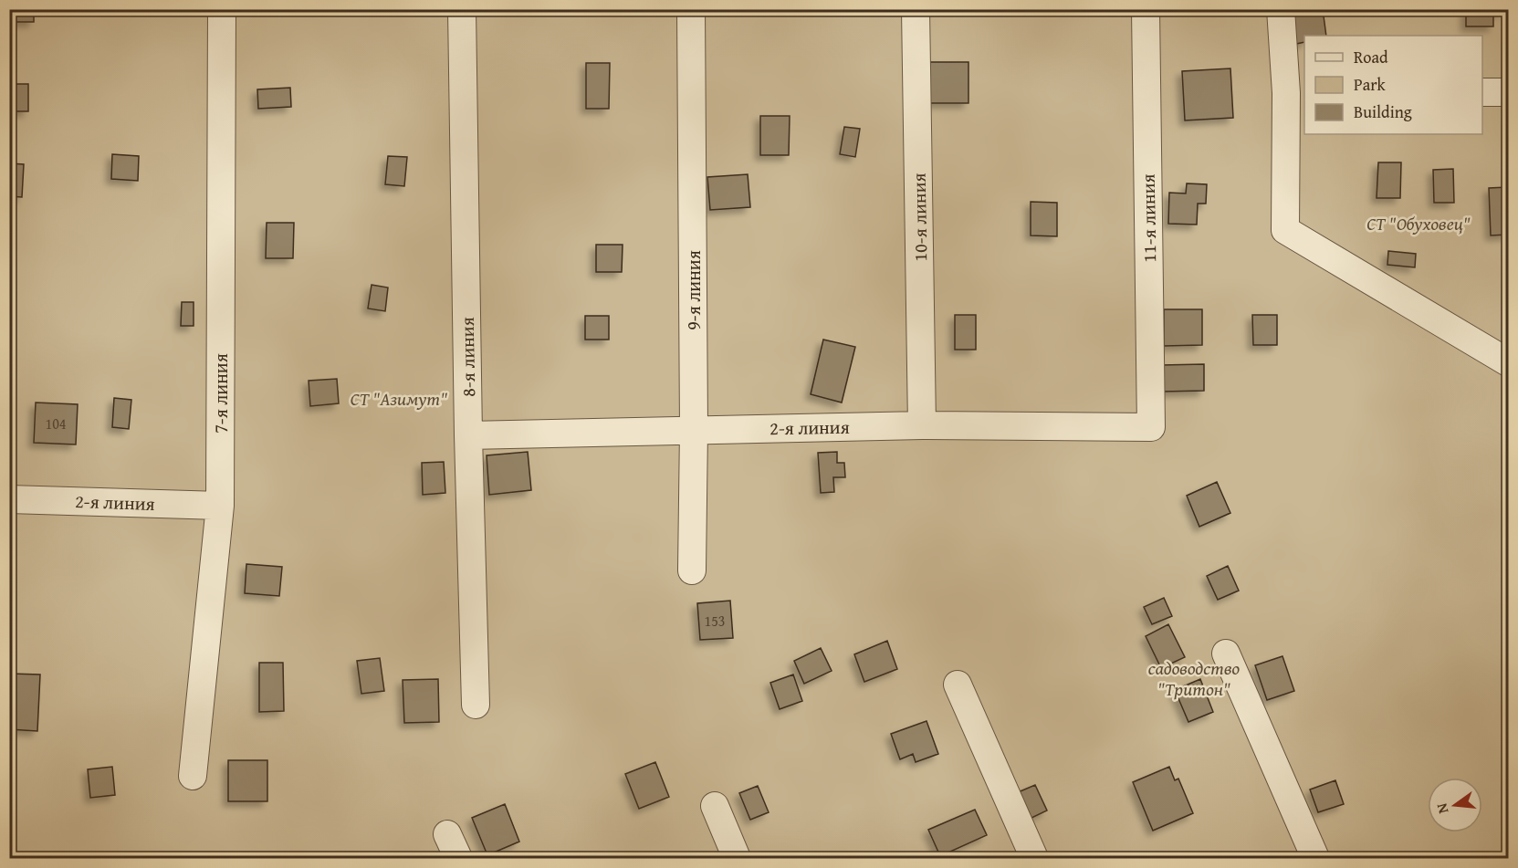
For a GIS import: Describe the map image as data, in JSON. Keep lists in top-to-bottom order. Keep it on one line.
{"streets":{"street":["10-я линия","11-я линия","9-я линия","8-я линия","7-я линия","2-я линия"]},"crossings":[["10-я линия","2-я линия"],["11-я линия","2-я линия"],["9-я линия","2-я линия"],["8-я линия","2-я линия"],["7-я линия","2-я линия"]],"parks":["СТ \"Обуховец\"","СТ \"Азимут\"","садоводство \"Тритон\""],"house_numbers":["104","153"],"legend":["Road","Park","Building"],"north":"left"}
